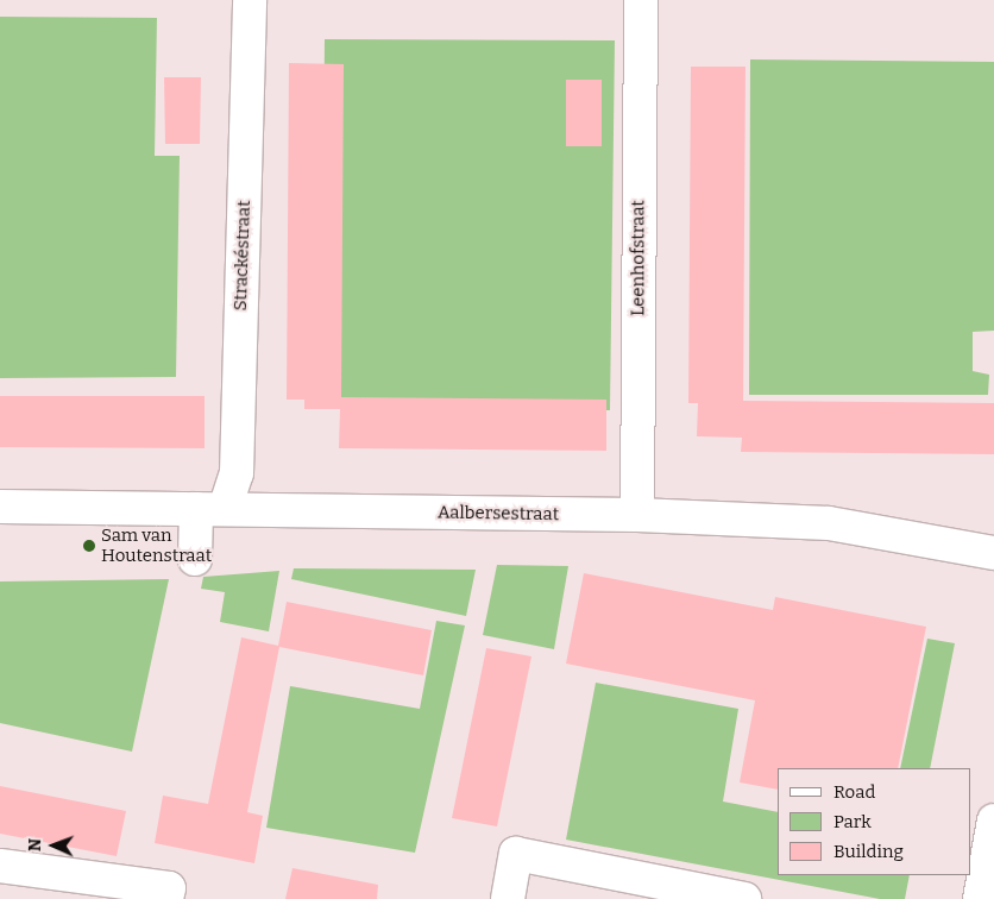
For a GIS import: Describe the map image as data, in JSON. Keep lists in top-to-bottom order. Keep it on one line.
{"streets":{"street":["Strackéstraat","Leenhofstraat","Aalbersestraat"]},"crossings":[["Strackéstraat","Aalbersestraat"],["Leenhofstraat","Aalbersestraat"]],"places":["Sam van Houtenstraat"],"legend":["Road","Park","Building"],"north":"left"}
